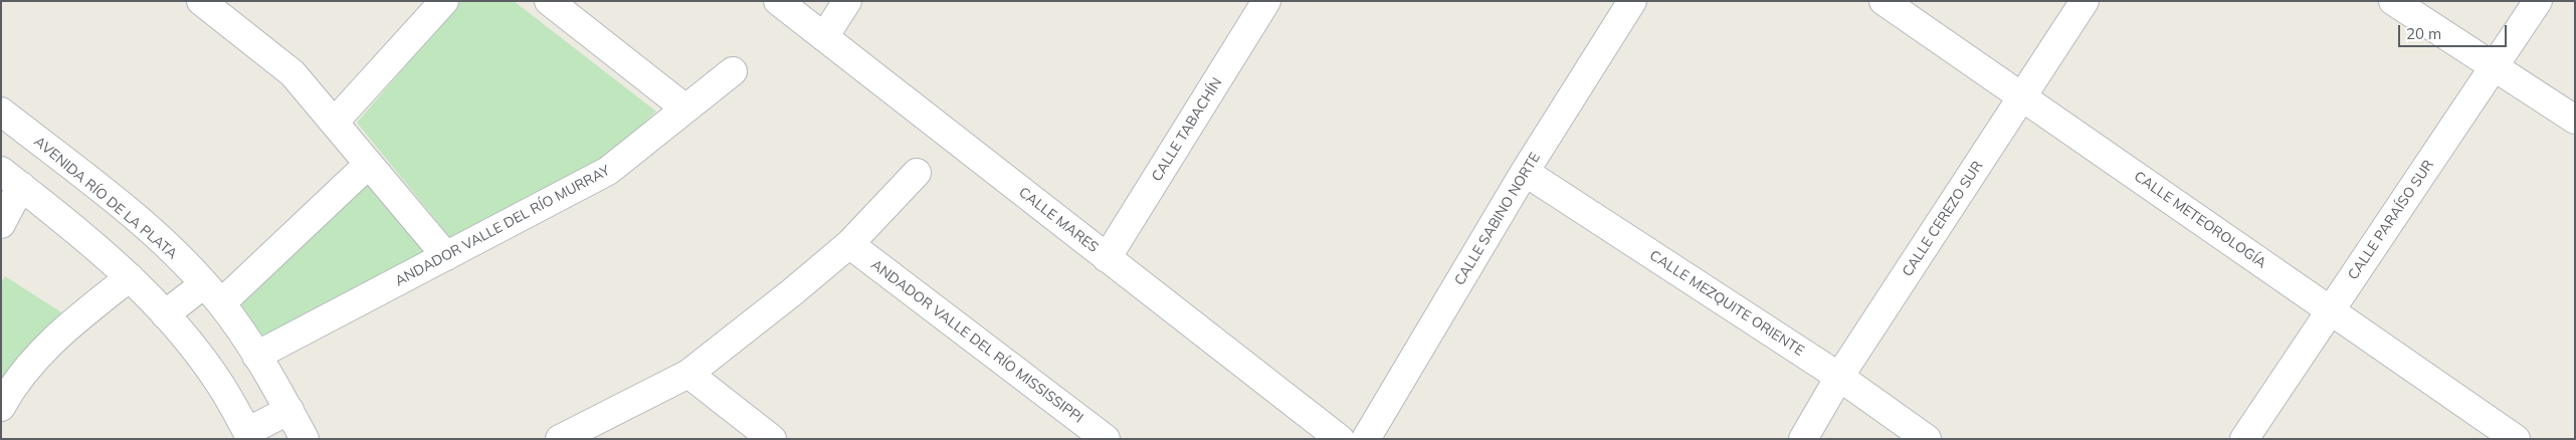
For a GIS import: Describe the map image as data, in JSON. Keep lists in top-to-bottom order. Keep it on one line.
{"streets":{"street":["CALLE TABACHÍN","AVENIDA RÍO DE LA PLATA","CALLE SABINO NORTE","CALLE CEREZO SUR","CALLE MARES","CALLE METEOROLOGÍA","CALLE PARAÍSO SUR","ANDADOR VALLE DEL RÍO MURRAY","CALLE MEZQUITE ORIENTE","ANDADOR VALLE DEL RÍO MISSISSIPPI"]},"crossings":[["CALLE TABACHÍN","CALLE MARES"],["AVENIDA RÍO DE LA PLATA","ANDADOR VALLE DEL RÍO MURRAY"],["CALLE SABINO NORTE","CALLE MEZQUITE ORIENTE"],["CALLE CEREZO SUR","CALLE METEOROLOGÍA"],["CALLE CEREZO SUR","CALLE MEZQUITE ORIENTE"],["CALLE METEOROLOGÍA","CALLE PARAÍSO SUR"]],"scale_bar":"20 m"}
